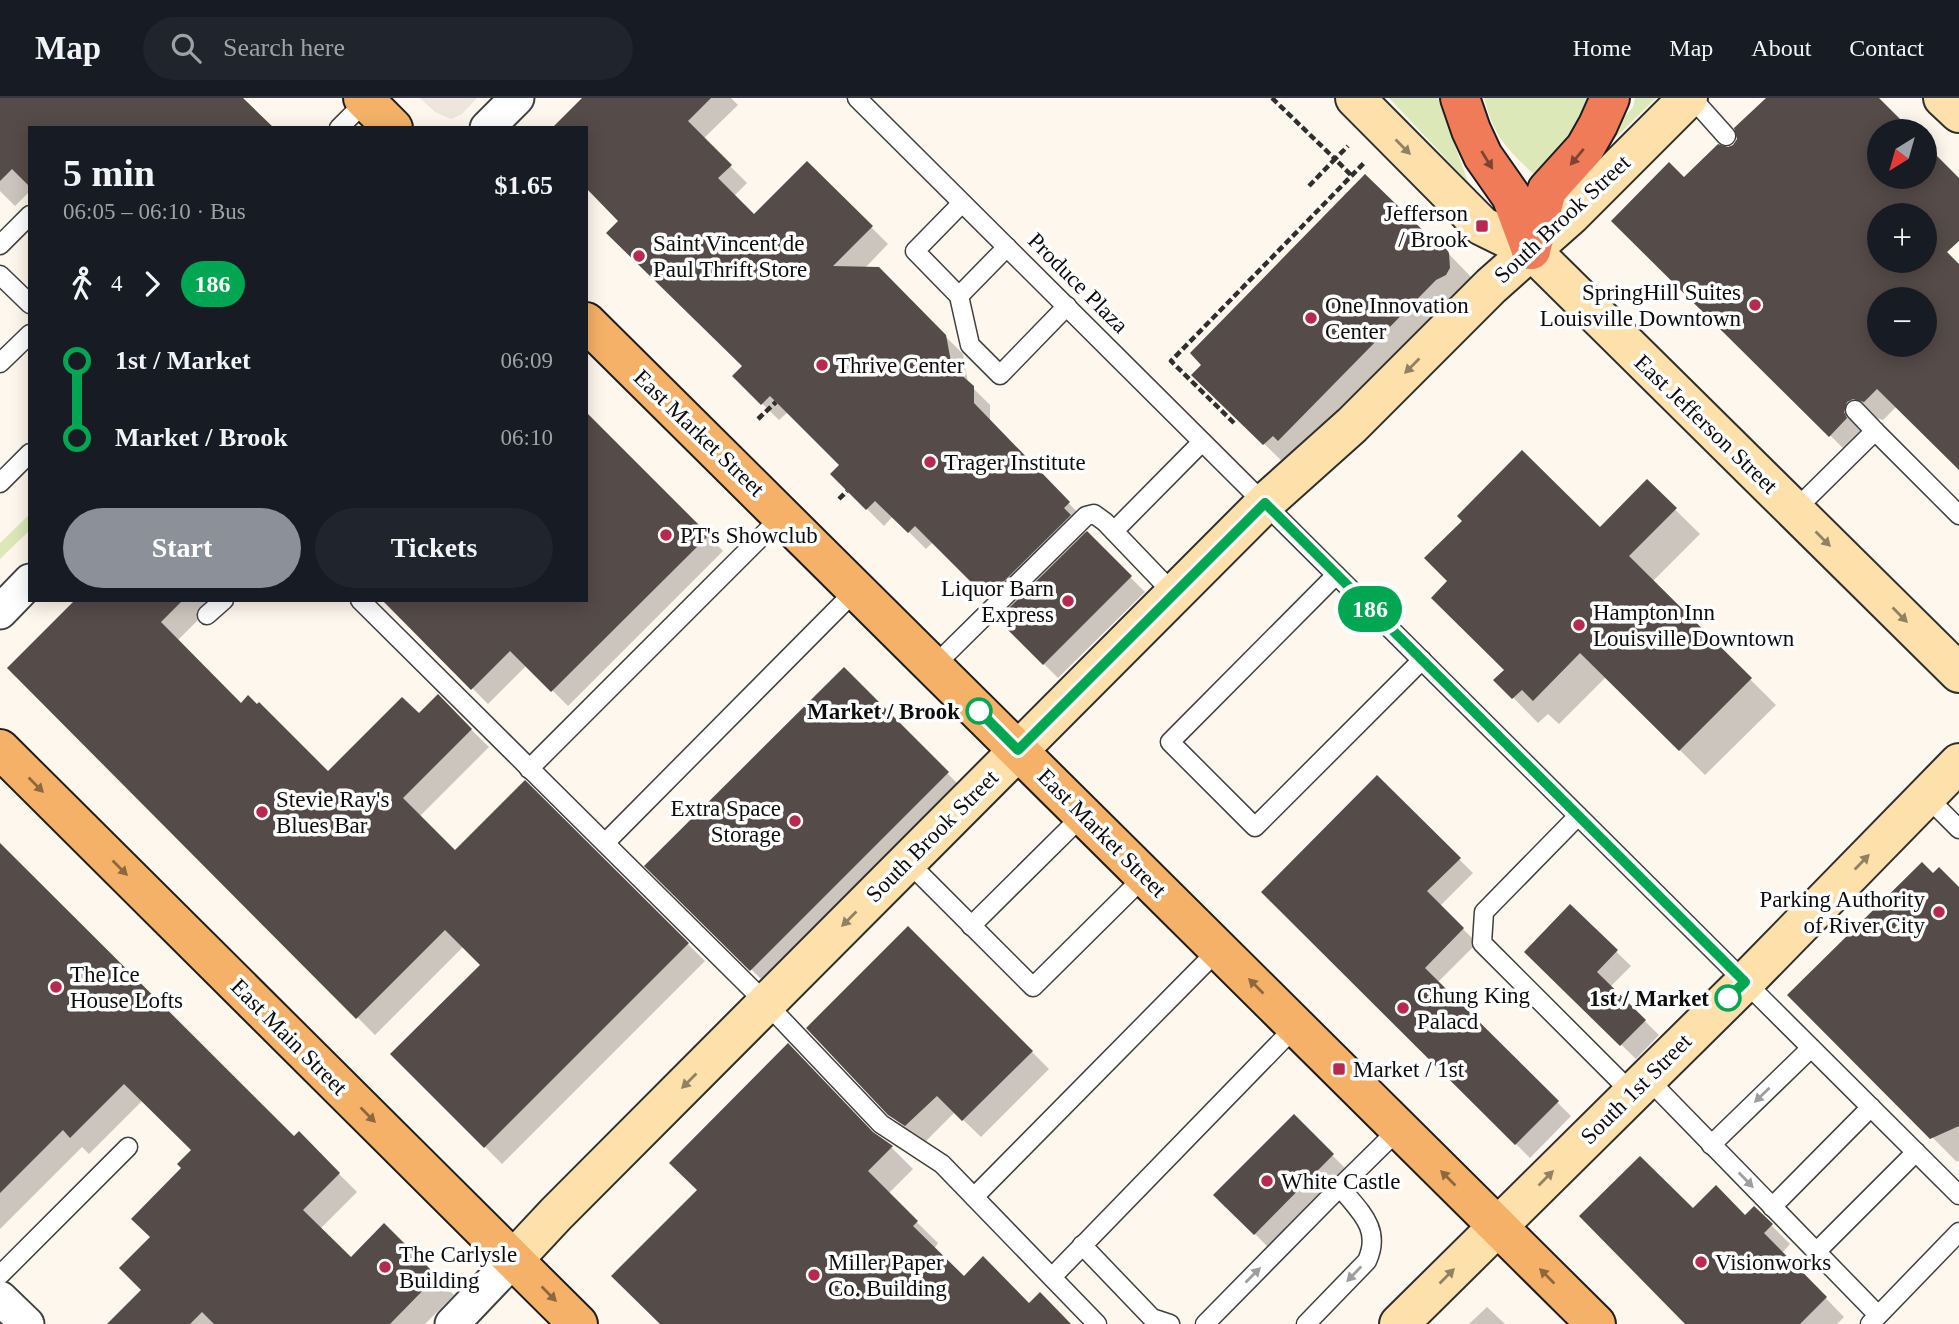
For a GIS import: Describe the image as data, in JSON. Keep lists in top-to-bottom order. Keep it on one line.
{"streets":{"main road":["East Market Street","East Main Street"],"street":["South Brook Street","East Jefferson Street","South 1st Street"],"lane":["Produce Plaza"]},"crossings":[["South Brook Street","Produce Plaza"],["South Brook Street","East Jefferson Street"],["South Brook Street","East Market Street"],["South Brook Street","East Main Street"],["Produce Plaza","South 1st Street"],["East Market Street","South 1st Street"]],"one_way":["South Brook Street","East Jefferson Street","East Main Street","South 1st Street"],"places":{"transit":["Jefferson / Brook","Market / 1st"],"other":["Saint Vincent de Paul Thrift Store","SpringHill Suites Louisville Downtown","One Innovation Center","Thrive Center","Trager Institute","PT's Showclub","Liquor Barn Express","Hampton Inn Louisville Downtown","Market / Brook","Stevie Ray's Blues Bar","Extra Space Storage","Parking Authority of River City","The Ice House Lofts","1st / Market","Chung King Palacd","White Castle","Visionworks","The Carlysle Building","Miller Paper Co. Building"]},"lines":["bus line 186"],"north":"bottom left","page":{"header":"Map","search":"Search here","nav":["Home","Map","About","Contact"],"on_map":"186","map_buttons":["+","−"],"heading":["5 min","06:05 – 06:10 · Bus","$1.65"],"legs":["4","186"],"list":[{"name":"1st / Market","value":"06:09"},{"name":"Market / Brook","value":"06:10"}],"buttons":["Start","Tickets"]}}
